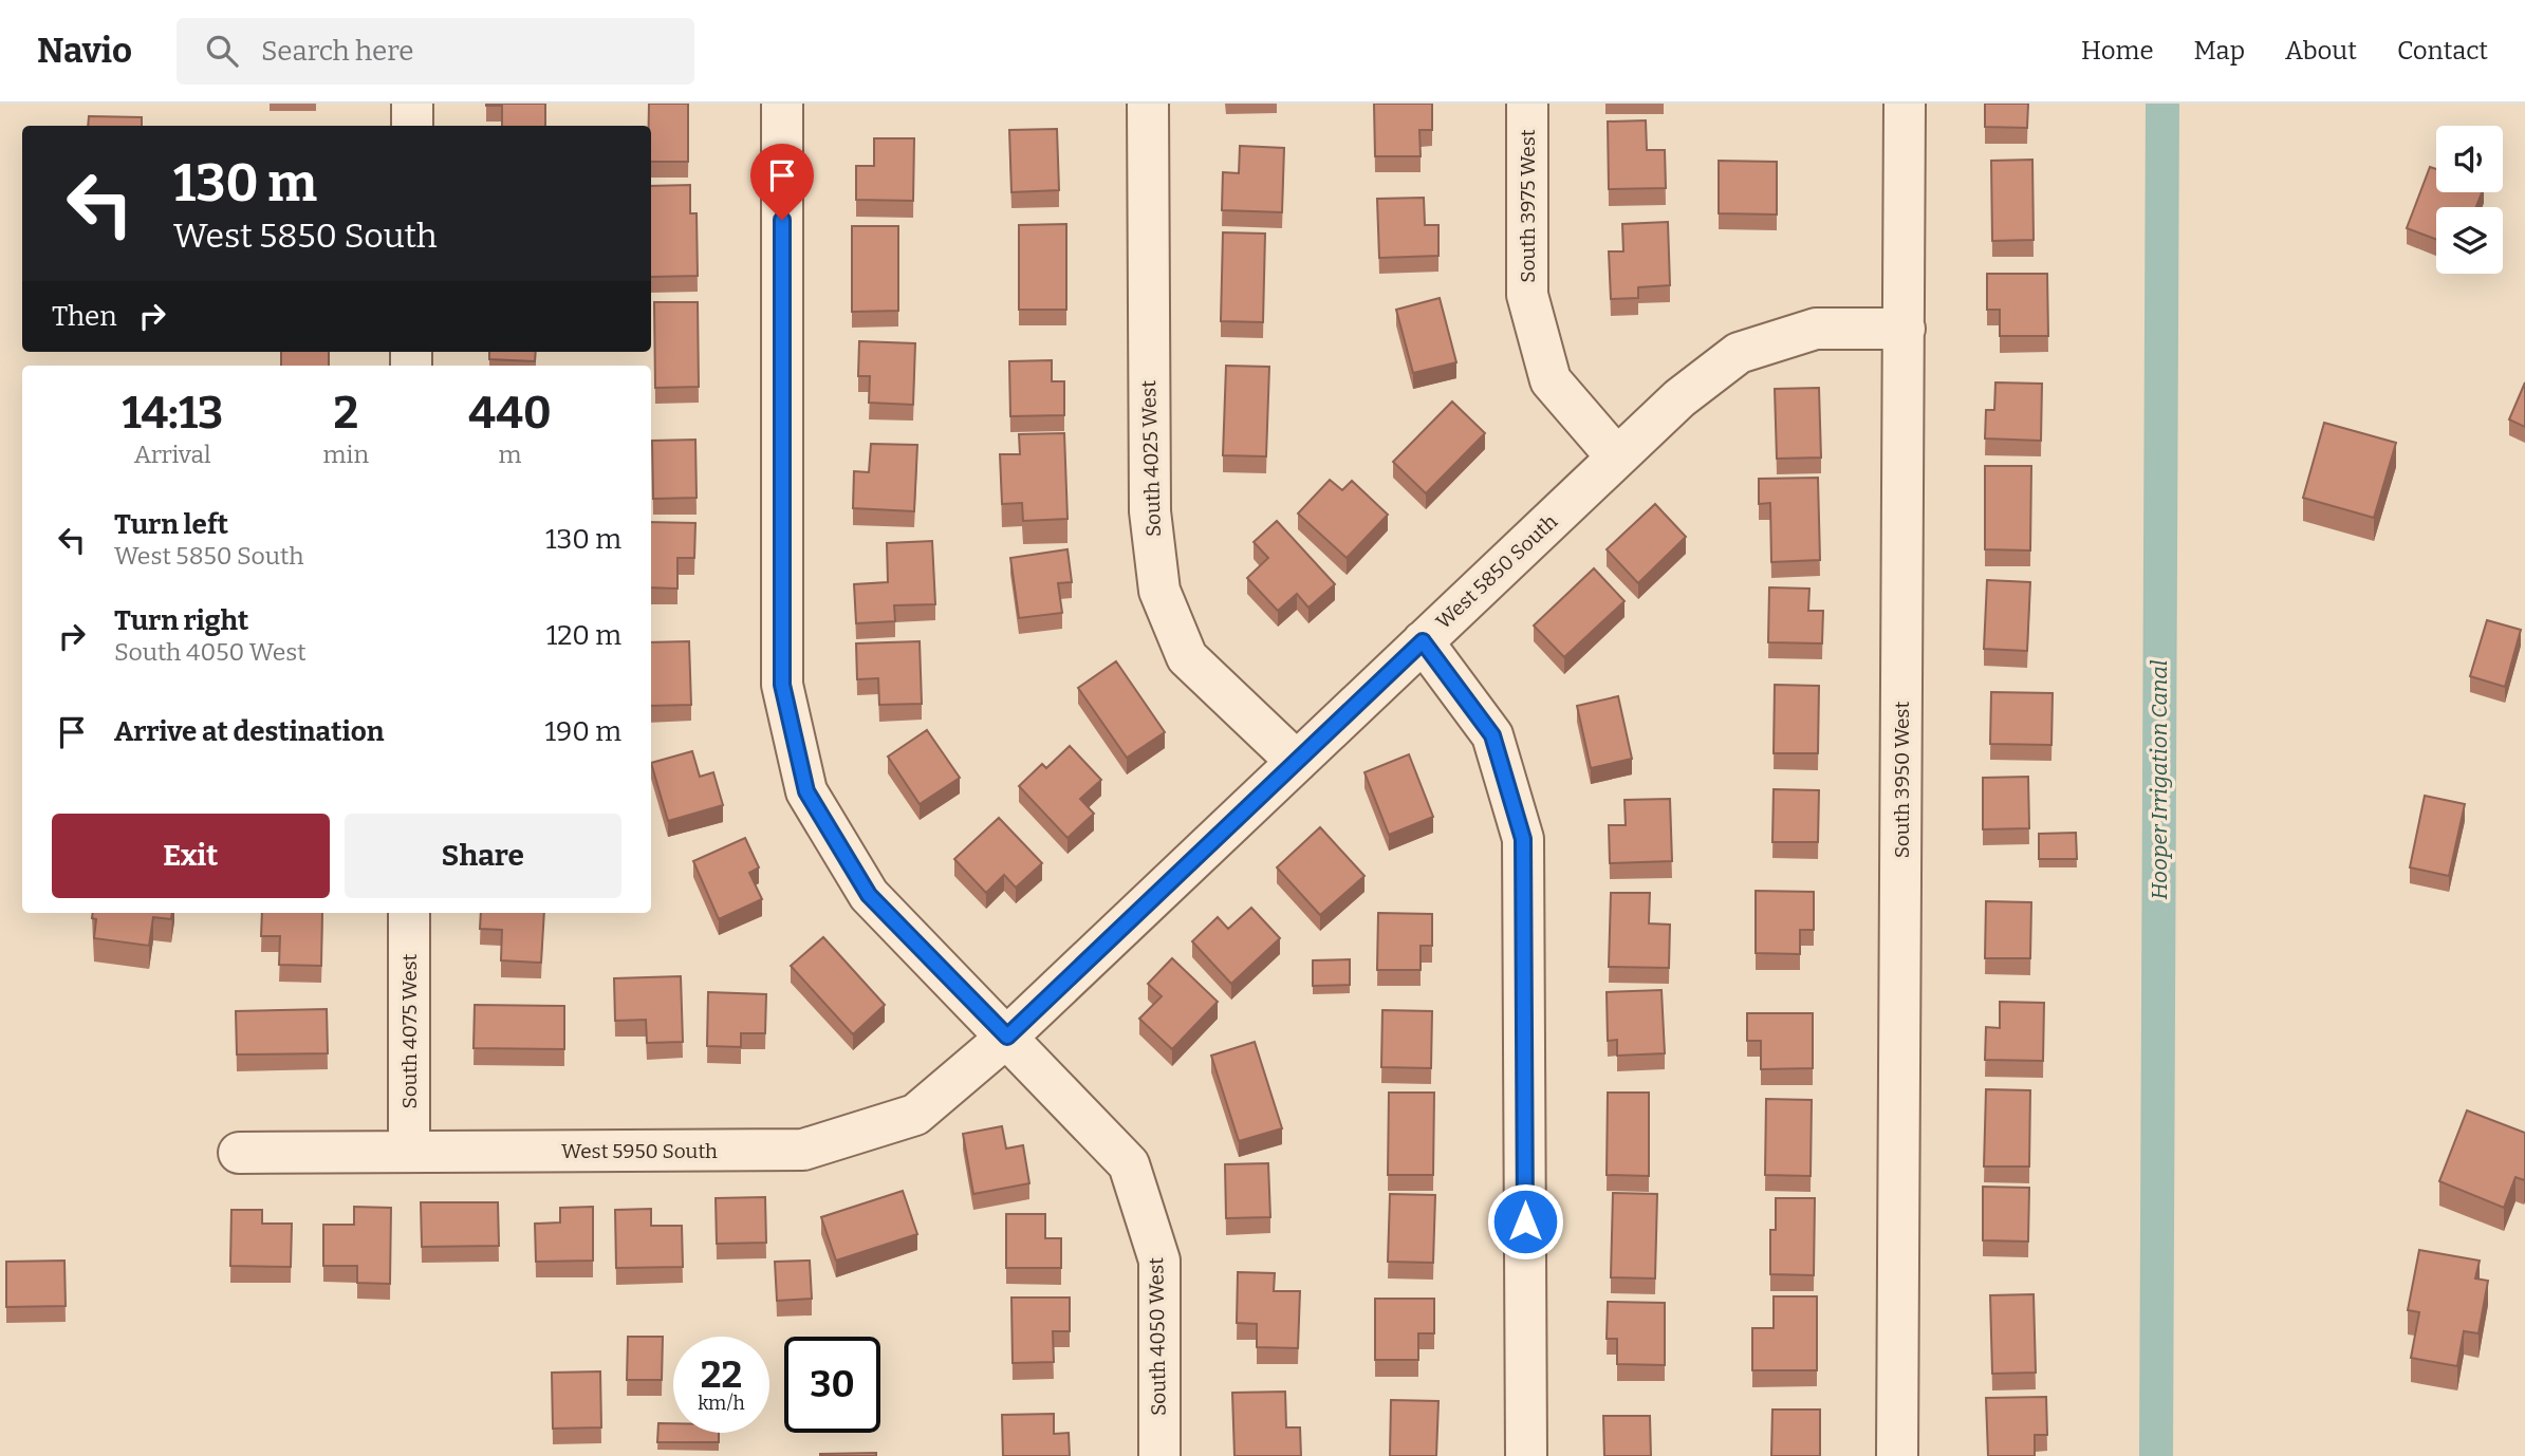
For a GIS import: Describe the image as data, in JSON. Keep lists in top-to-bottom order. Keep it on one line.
{"streets":{"street":["South 3975 West","South 4025 West","West 5850 South","South 3950 West","South 4075 West","West 5950 South","South 4050 West"]},"crossings":[["South 3975 West","West 5850 South"],["South 4025 West","West 5850 South"],["West 5850 South","South 3950 West"],["West 5850 South","West 5950 South"],["West 5850 South","South 4050 West"],["South 4075 West","West 5950 South"],["West 5950 South","South 4050 West"]],"water":["Hooper Irrigation Canal"],"page":{"header":"Navio","search":"Search here","nav":["Home","Map","About","Contact"],"turn":["130 m","West 5850 South"],"then":"Then","eta":["14:13","Arrival","2","min","440","m"],"list":[{"name":"Turn left","note":"West 5850 South","value":"130 m"},{"name":"Turn right","note":"South 4050 West","value":"120 m"},{"name":"Arrive at destination","value":"190 m"}],"buttons":["Exit","Share"],"speed":"22 km/h","limit":"30"}}
